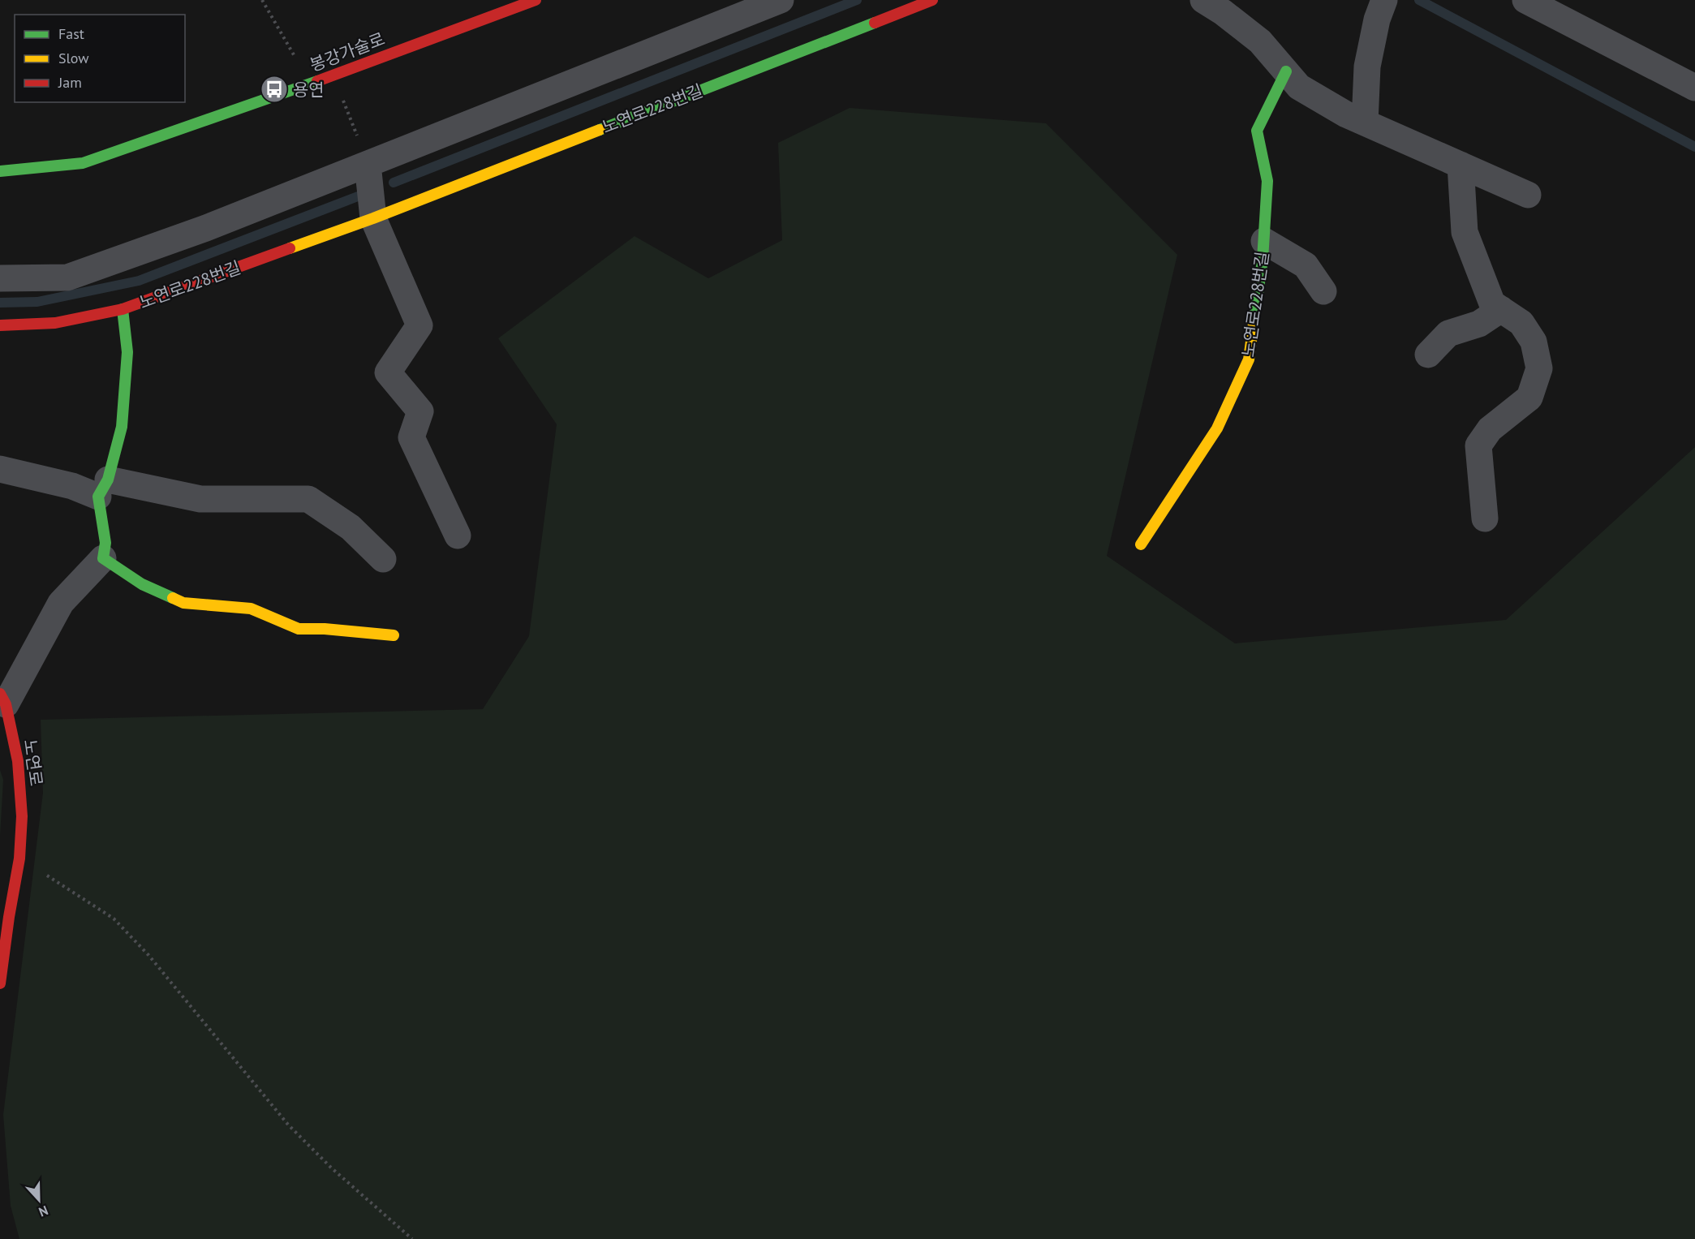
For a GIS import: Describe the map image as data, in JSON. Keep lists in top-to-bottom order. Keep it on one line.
{"streets":{"street":["봉강가술로","노연로228번길","노연로"]},"places":{"bus stop":["용연"]},"legend":["Fast","Slow","Jam"],"north":"bottom"}
